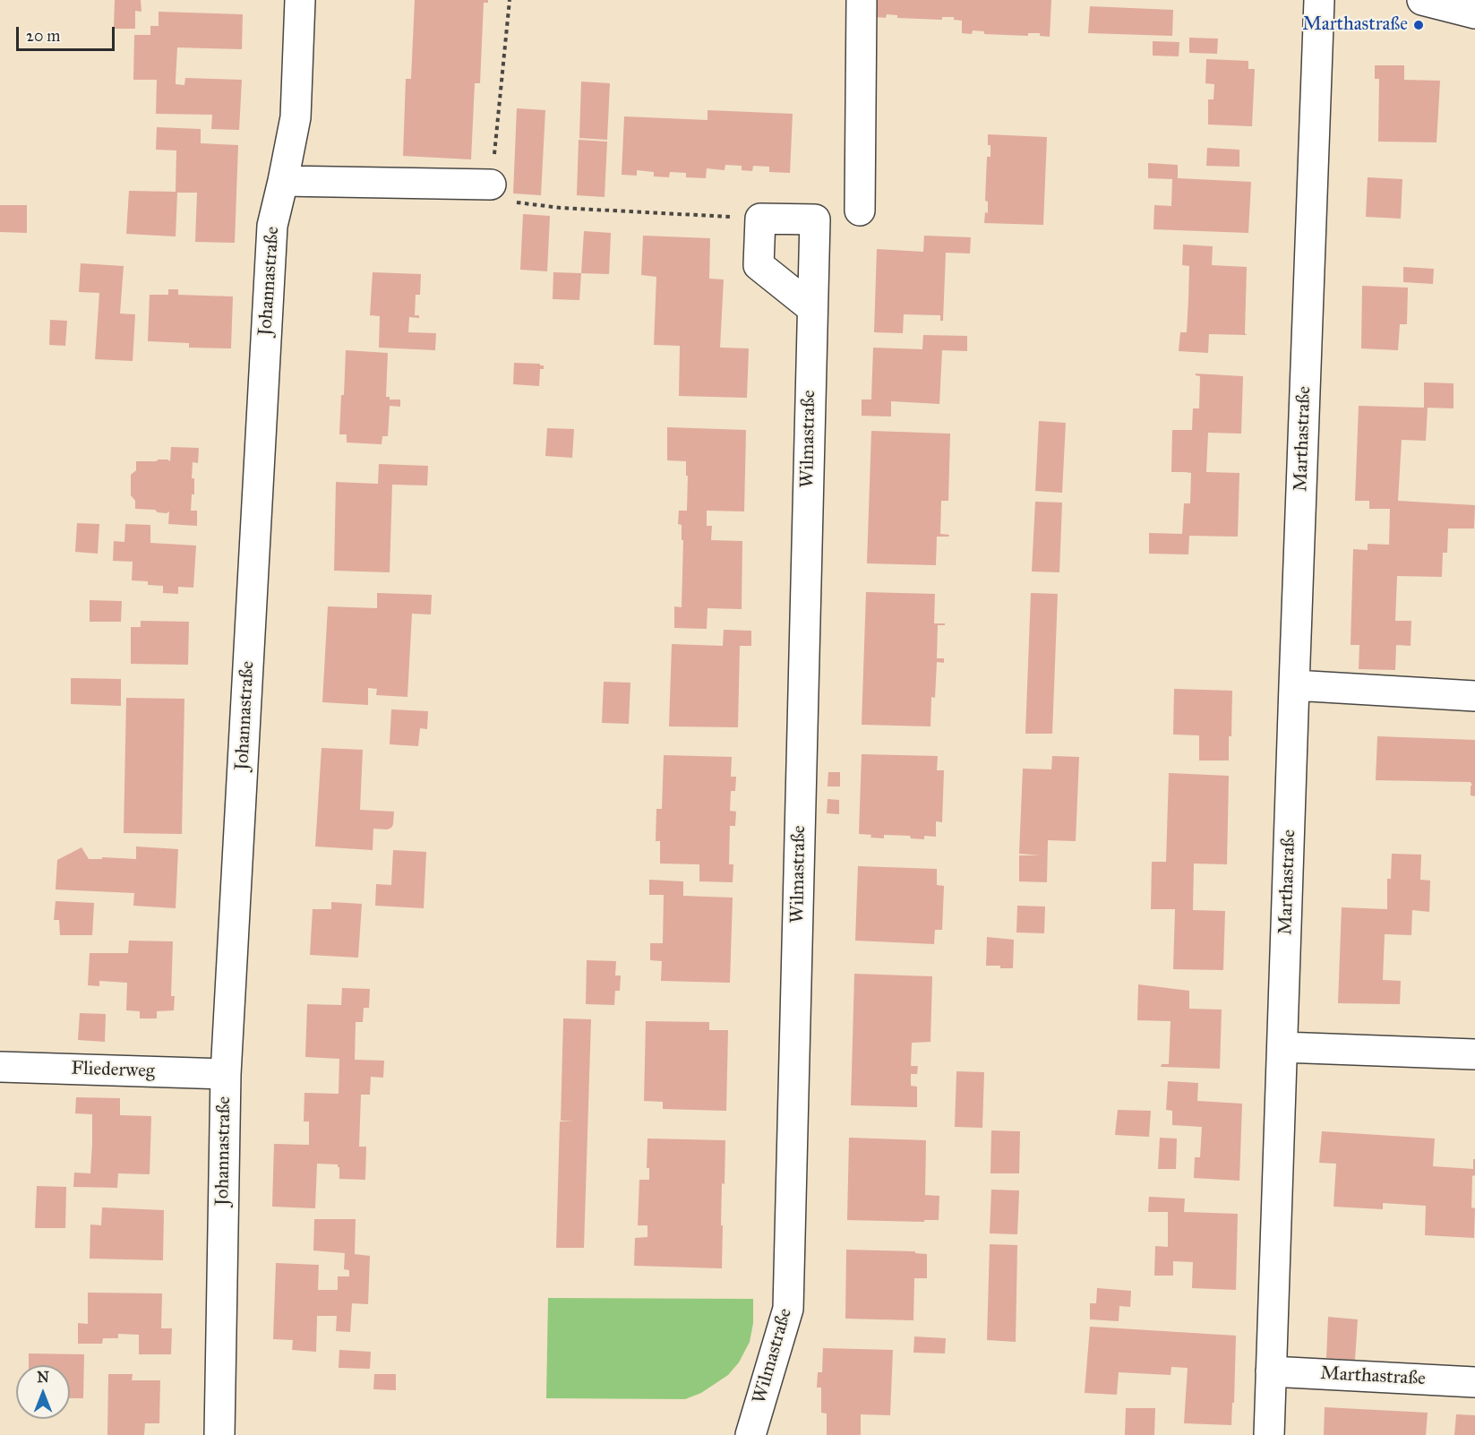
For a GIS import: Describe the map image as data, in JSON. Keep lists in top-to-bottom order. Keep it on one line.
{"streets":{"street":["Johannastraße","Wilmastraße","Marthastraße","Fliederweg"]},"crossings":[["Johannastraße","Fliederweg"]],"places":["Marthastraße"],"scale_bar":"20 m","north":"top"}
